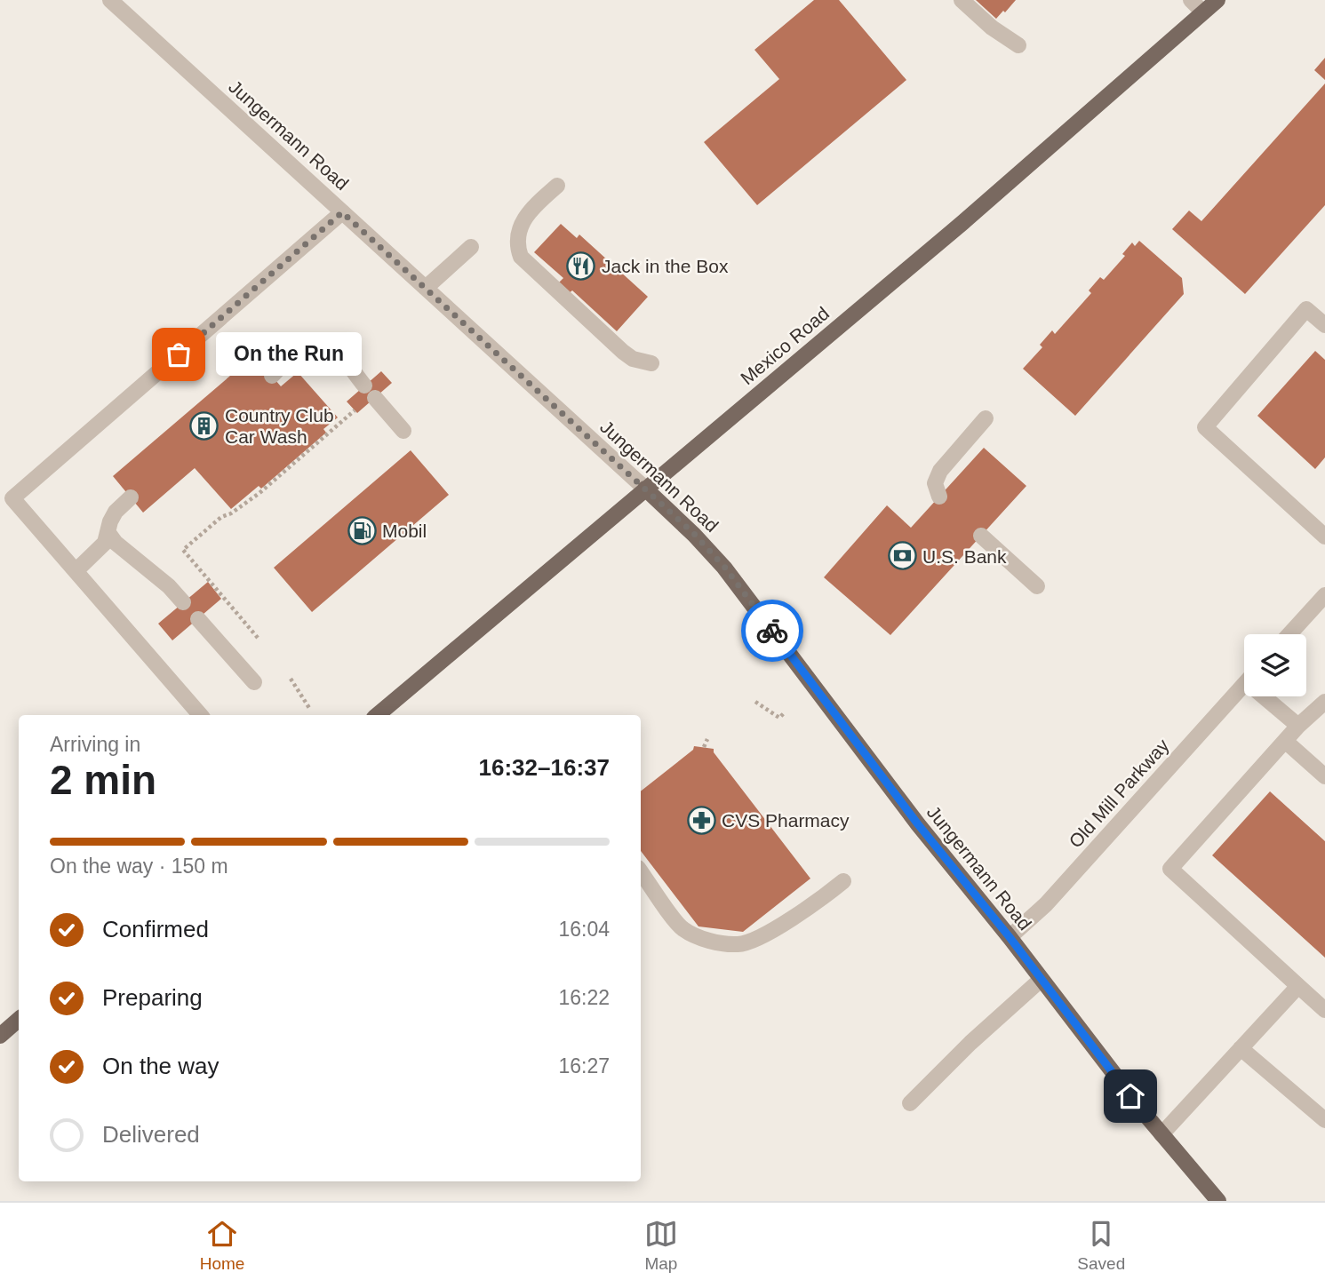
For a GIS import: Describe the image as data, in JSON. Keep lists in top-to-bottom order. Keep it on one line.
{"streets":{"main road":["Jungermann Road","Mexico Road"],"street":["Old Mill Parkway"]},"crossings":[["Jungermann Road","Mexico Road"],["Jungermann Road","Old Mill Parkway"]],"places":{"restaurant":["Jack in the Box"],"other":["On the Run"],"building":["Country Club Car Wash"],"fuel station":["Mobil"],"bank":["U.S. Bank"],"pharmacy":["CVS Pharmacy"]},"page":{"bubble":"On the Run","heading":["2 min","Arriving in","16:32–16:37"],"bar":"On the way · 150 m","list":[["Confirmed","16:04"],["Preparing","16:22"],["On the way","16:27"],"Delivered"],"tabs":["Home","Map","Saved"]}}
